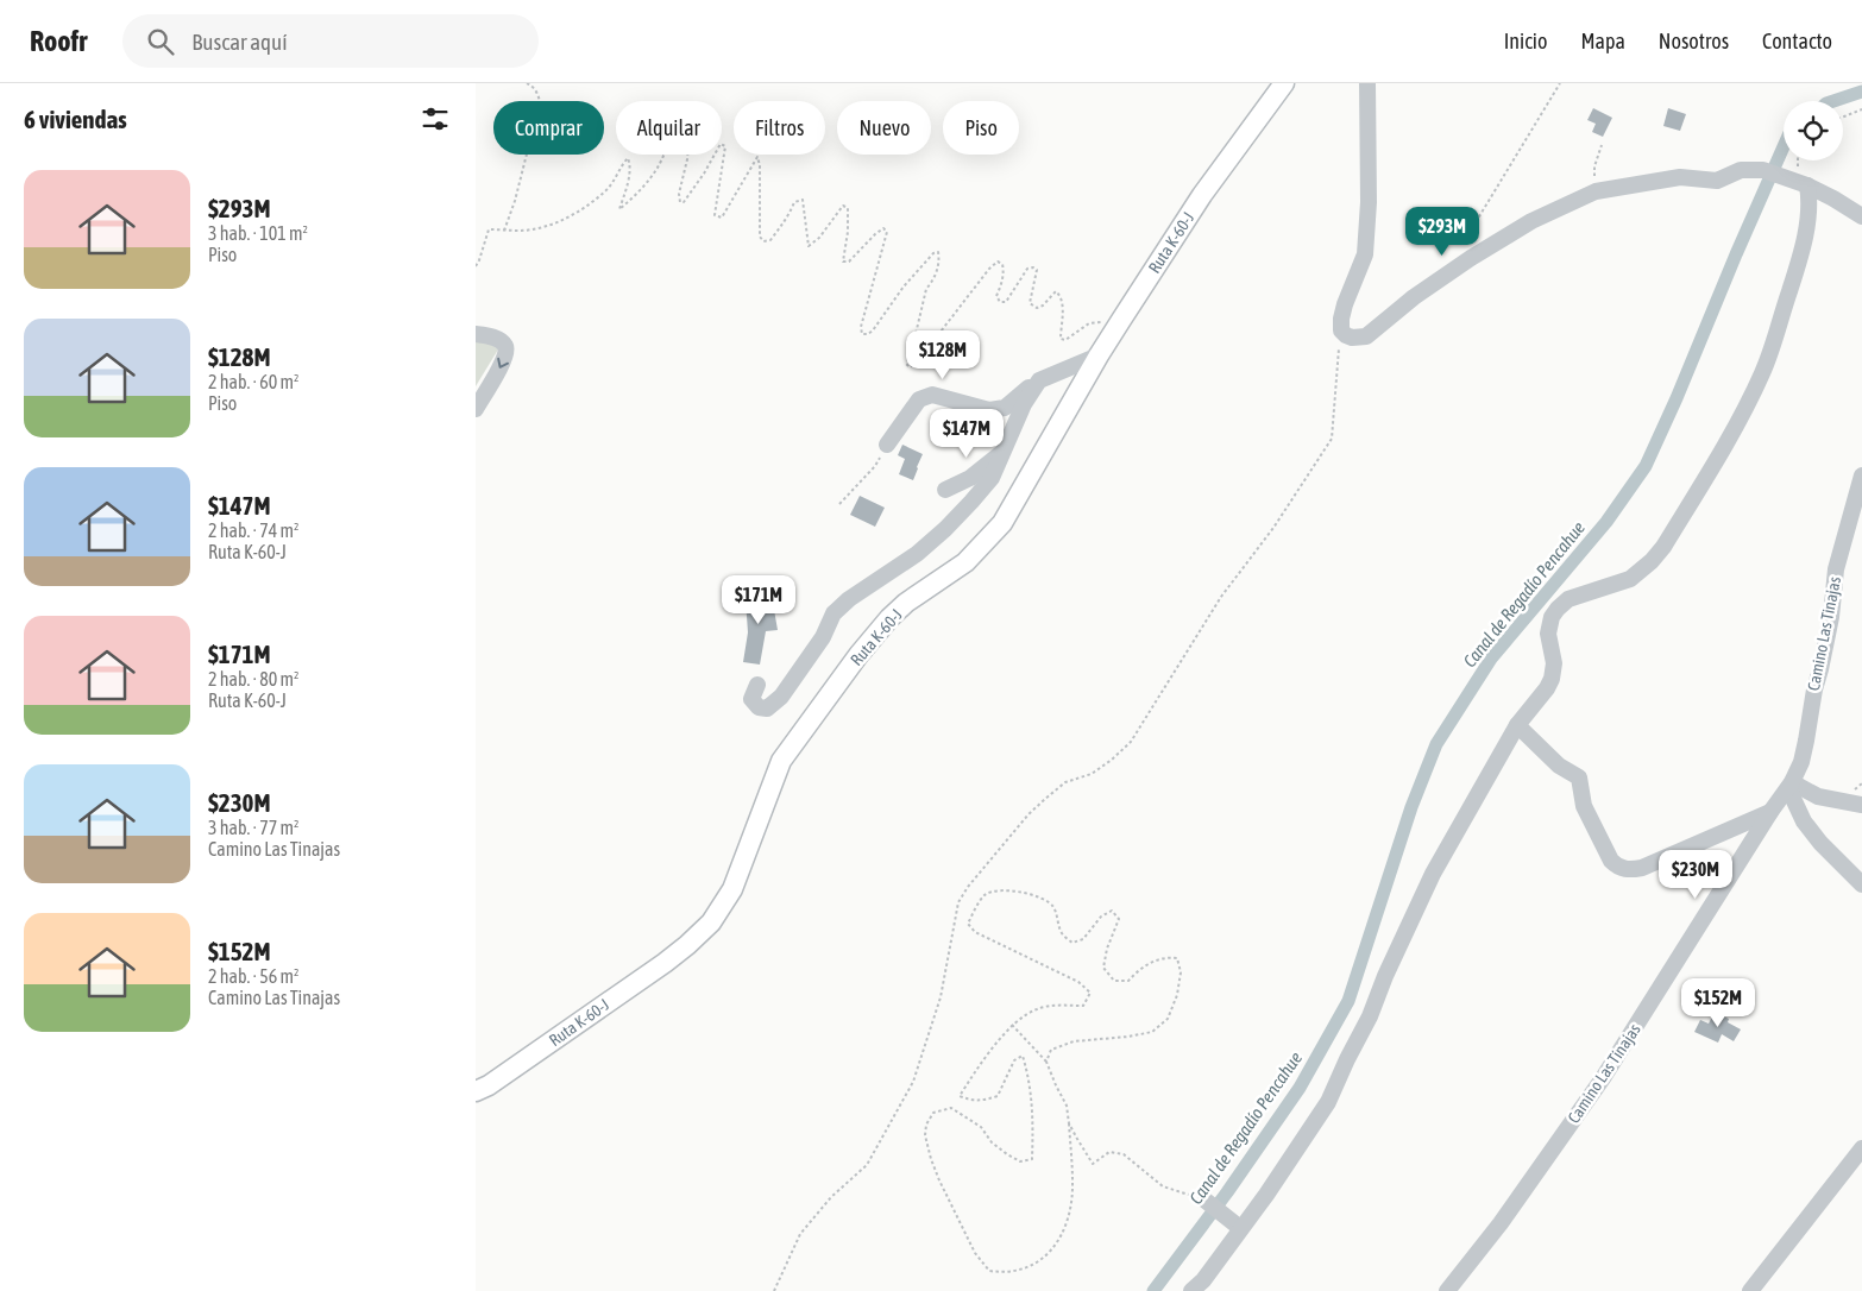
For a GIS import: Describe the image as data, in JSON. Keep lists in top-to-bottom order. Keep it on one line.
{"streets":{"main road":["Ruta K-60-J"],"street":["Camino Las Tinajas"]},"water":["Canal de Regadío Pencahue"],"page":{"header":"Roofr","search":"Buscar aquí","nav":["Inicio","Mapa","Nosotros","Contacto"],"heading":"6 viviendas","chip":["Comprar","Alquilar","Filtros","Nuevo","Piso"],"list":[{"name":"$293M","note":"3 hab. · 101 m² · Piso"},{"name":"$128M","note":"2 hab. · 60 m² · Piso"},{"name":"$147M","note":"2 hab. · 74 m² · Ruta K-60-J"},{"name":"$171M","note":"2 hab. · 80 m² · Ruta K-60-J"},{"name":"$230M","note":"3 hab. · 77 m² · Camino Las Tinajas"},{"name":"$152M","note":"2 hab. · 56 m² · Camino Las Tinajas"}],"price":["$293M","$128M","$147M","$171M","$230M","$152M"]}}
